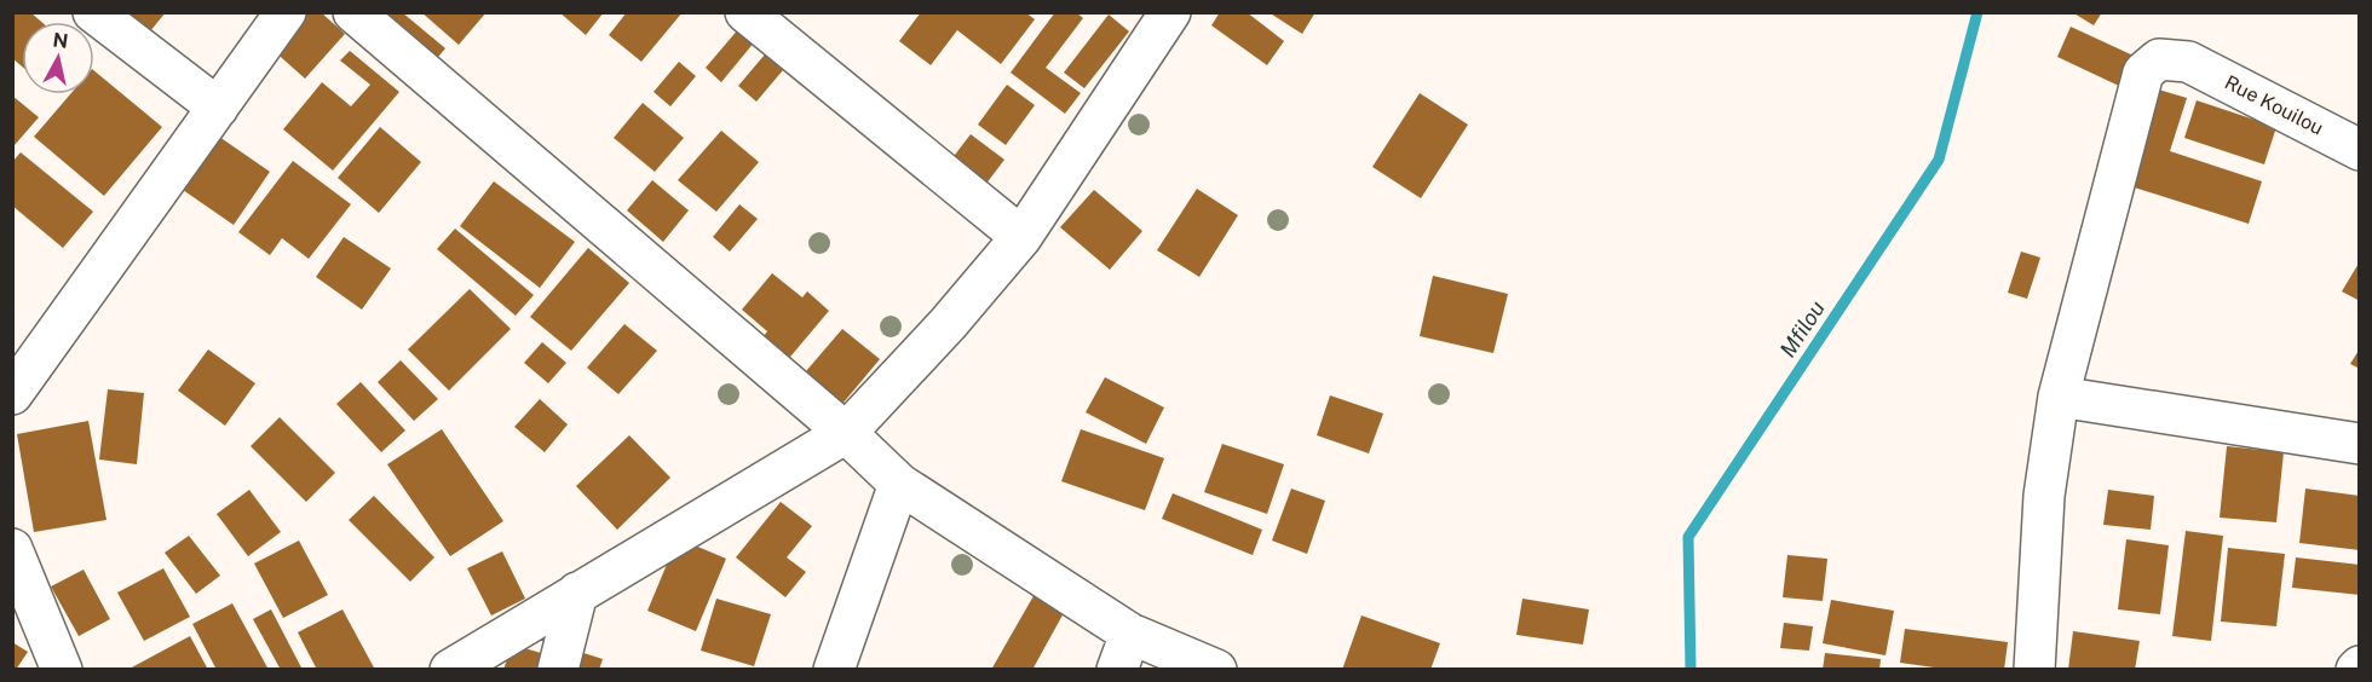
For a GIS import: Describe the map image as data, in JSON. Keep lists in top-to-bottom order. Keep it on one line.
{"streets":{"street":["Rue Kouilou"]},"water":["Mfilou"],"north":"top"}
